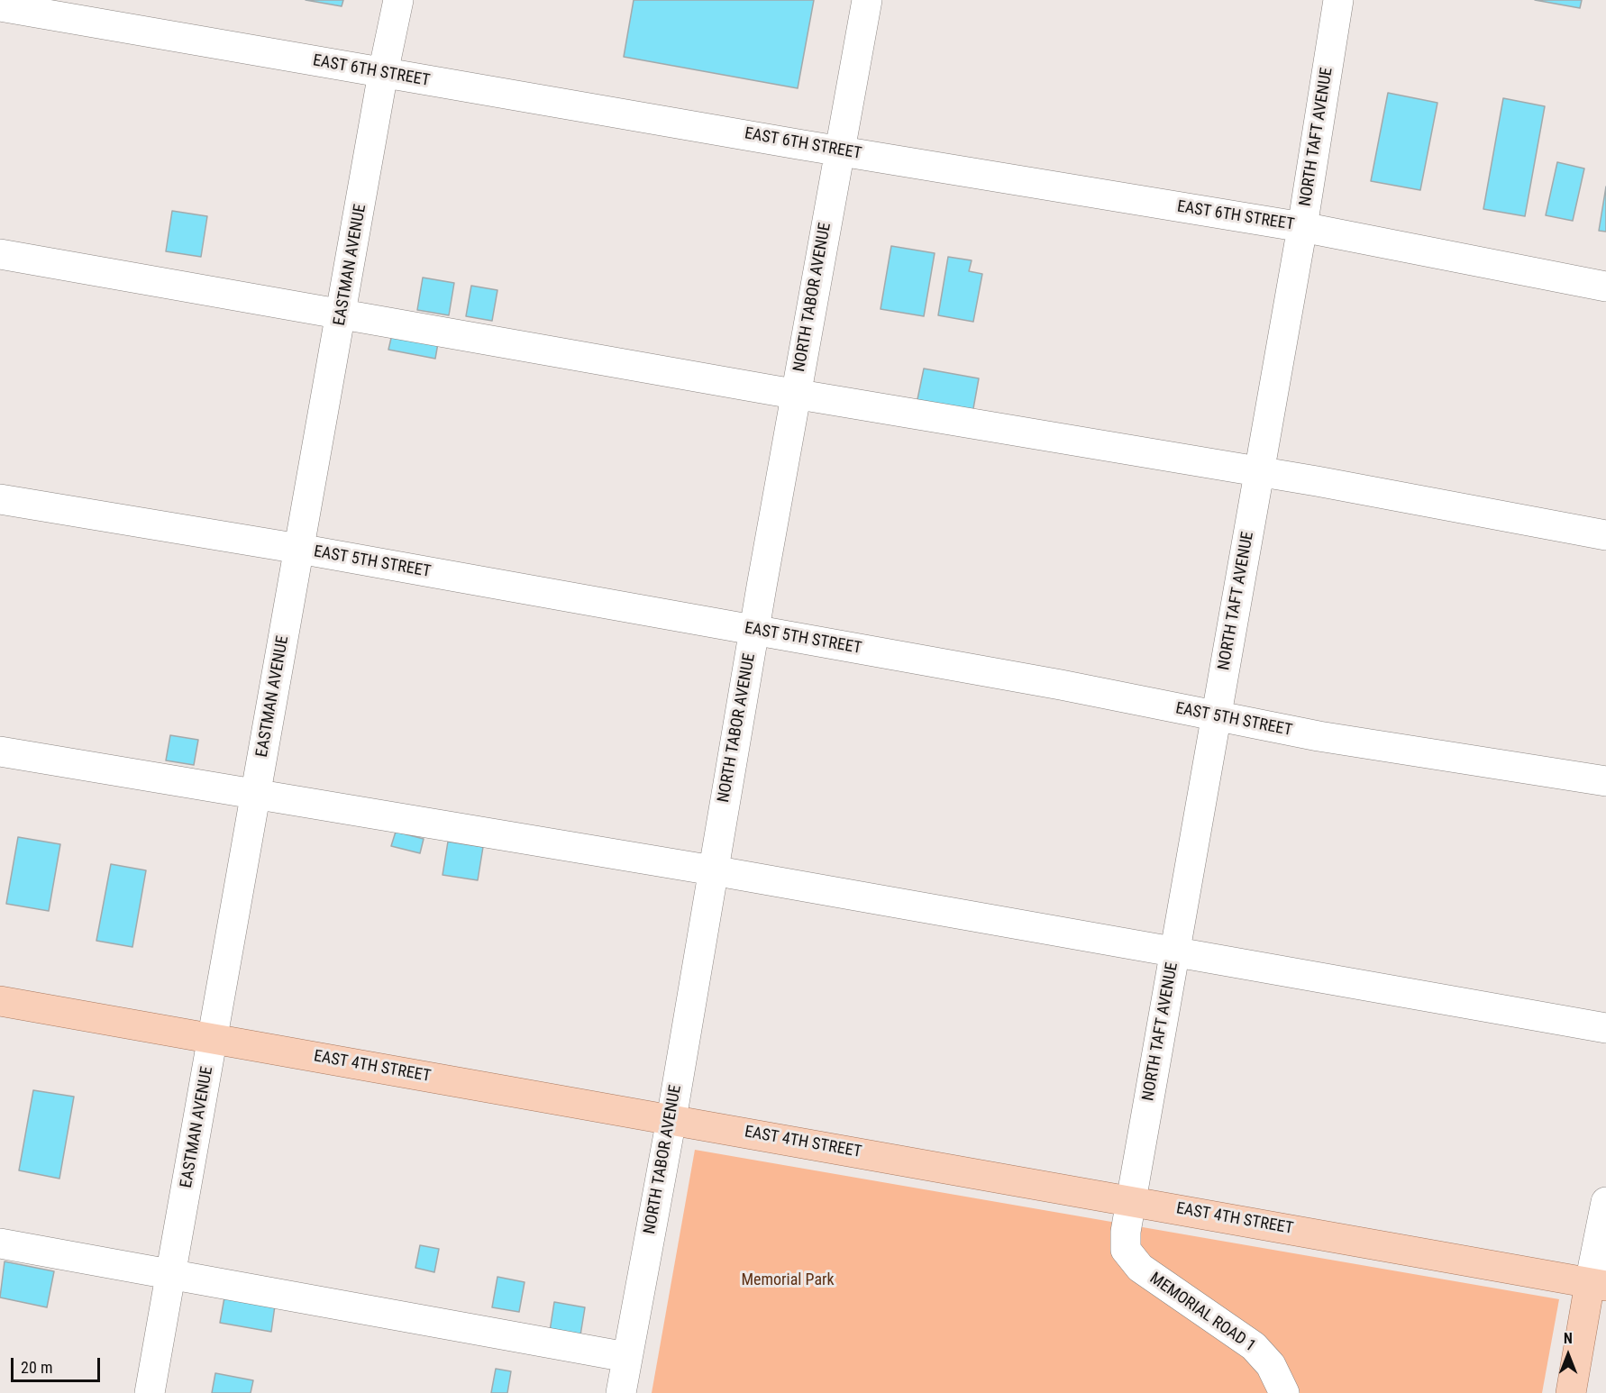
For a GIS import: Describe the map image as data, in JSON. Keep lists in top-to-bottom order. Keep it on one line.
{"streets":{"main road":["EAST 4TH STREET"],"street":["EAST 6TH STREET","NORTH TAFT AVENUE","EASTMAN AVENUE","NORTH TABOR AVENUE","EAST 5TH STREET","MEMORIAL ROAD 1"]},"crossings":[["EAST 6TH STREET","NORTH TAFT AVENUE"],["EAST 6TH STREET","EASTMAN AVENUE"],["EAST 6TH STREET","NORTH TABOR AVENUE"],["NORTH TAFT AVENUE","EAST 5TH STREET"],["NORTH TAFT AVENUE","EAST 4TH STREET"],["NORTH TAFT AVENUE","MEMORIAL ROAD 1"],["EASTMAN AVENUE","EAST 5TH STREET"],["EASTMAN AVENUE","EAST 4TH STREET"],["NORTH TABOR AVENUE","EAST 5TH STREET"],["NORTH TABOR AVENUE","EAST 4TH STREET"],["EAST 4TH STREET","MEMORIAL ROAD 1"]],"parks":["Memorial Park"],"scale_bar":"20 m","north":"top"}
